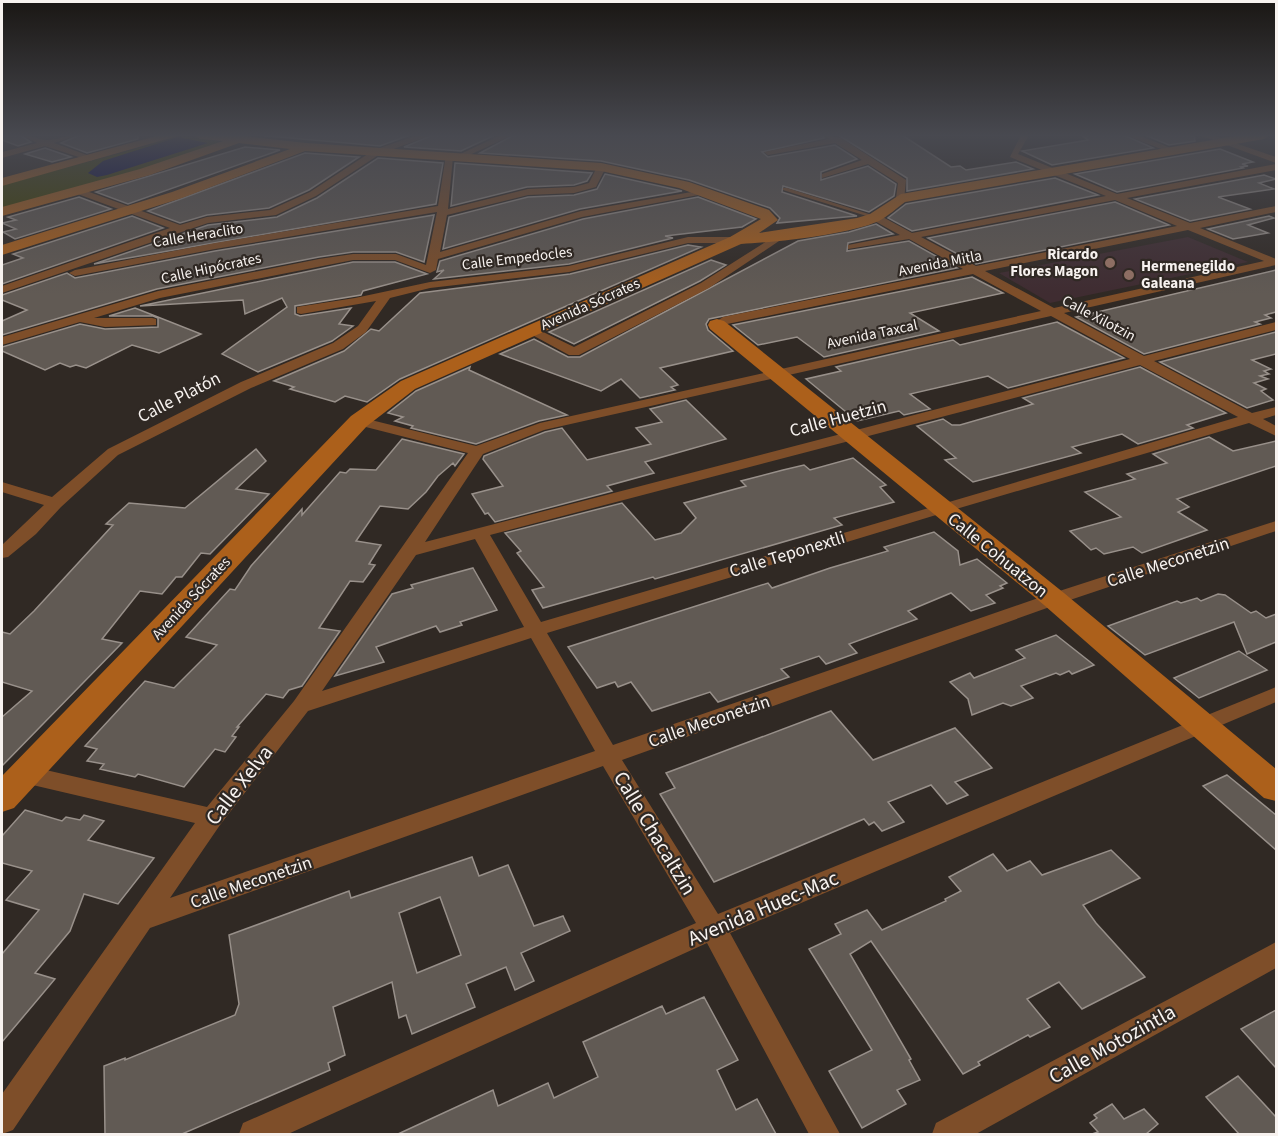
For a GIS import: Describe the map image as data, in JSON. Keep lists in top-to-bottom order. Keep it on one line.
{"streets":{"street":["Calle Heraclito","Calle Empedocles","Avenida Mitla","Calle Hipócrates","Avenida Sócrates","Calle Xilotzin","Avenida Taxcal","Calle Platón","Calle Huetzin","Calle Teponextli","Calle Cohuatzon","Calle Meconetzin","Calle Xelva","Calle Chacaltzin","Avenida Huec-Mac","Calle Motozintla"]},"crossings":[["Calle Empedocles","Avenida Sócrates"],["Calle Empedocles","Calle Platón"],["Avenida Mitla","Calle Xilotzin"],["Avenida Mitla","Calle Cohuatzon"],["Calle Xilotzin","Avenida Taxcal"],["Calle Xilotzin","Calle Huetzin"],["Calle Xilotzin","Calle Teponextli"],["Avenida Taxcal","Calle Cohuatzon"],["Avenida Taxcal","Calle Xelva"],["Calle Huetzin","Calle Cohuatzon"],["Calle Huetzin","Calle Xelva"],["Calle Huetzin","Calle Chacaltzin"],["Calle Teponextli","Calle Cohuatzon"],["Calle Teponextli","Calle Xelva"],["Calle Teponextli","Calle Chacaltzin"],["Calle Cohuatzon","Calle Meconetzin"],["Calle Cohuatzon","Avenida Huec-Mac"],["Calle Meconetzin","Calle Xelva"],["Calle Meconetzin","Calle Chacaltzin"],["Calle Chacaltzin","Avenida Huec-Mac"]],"places":["Ricardo Flores Magon","Hermenegildo Galeana"]}
